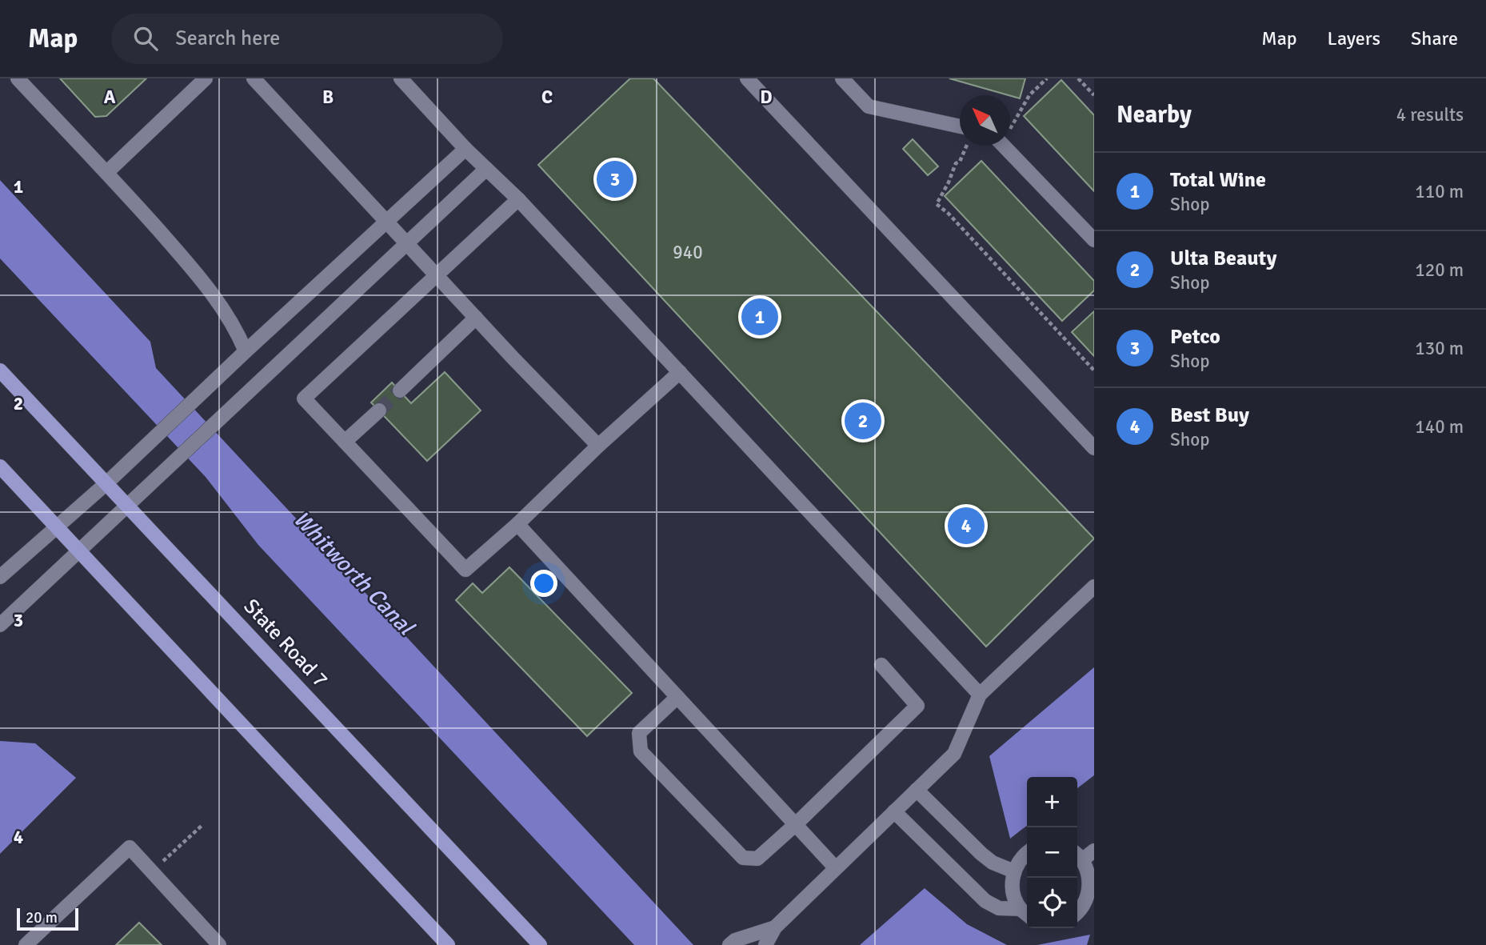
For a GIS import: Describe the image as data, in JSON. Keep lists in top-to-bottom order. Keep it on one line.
{"streets":{"main road":["State Road 7"]},"water":["Whitworth Canal"],"house_numbers":["940"],"scale_bar":"20 m","north":"top left","page":{"header":"Map","search":"Search here","nav":["Map","Layers","Share"],"heading":["Nearby","4 results"],"list":[{"mark":"1","name":"Total Wine","note":"Shop","value":"110 m"},{"mark":"2","name":"Ulta Beauty","note":"Shop","value":"120 m"},{"mark":"3","name":"Petco","note":"Shop","value":"130 m"},{"mark":"4","name":"Best Buy","note":"Shop","value":"140 m"}],"pins":["3","1","2","4"],"map_buttons":["+","−"],"scale":"20 m"},"grid":{"columns":["A","B","C","D"],"rows":["1","2","3","4"]}}
